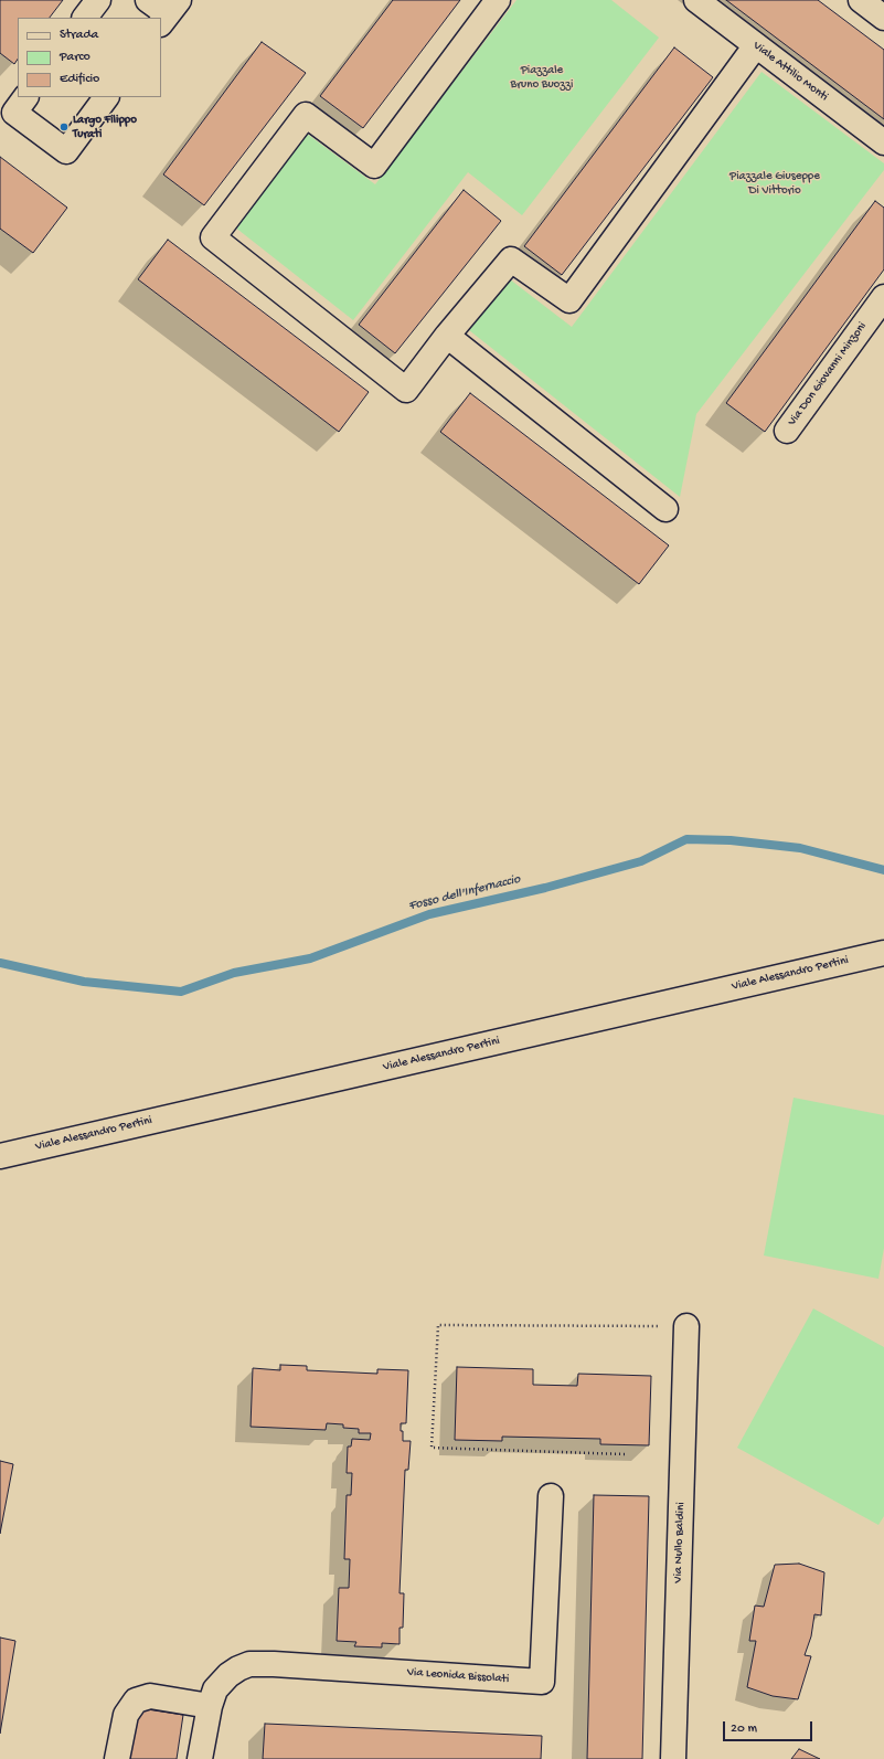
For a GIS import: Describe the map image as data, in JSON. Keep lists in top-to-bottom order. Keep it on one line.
{"streets":{"street":["Viale Attilio Monti","Via Don Giovanni Minzoni","Viale Alessandro Pertini","Via Nullo Baldini","Via Leonida Bissolati"]},"water":["Fosso dell'Infernaccio"],"parks":["Piazzale Bruno Buozzi","Piazzale Giuseppe Di Vittorio"],"places":["Largo Filippo Turati"],"legend":["Strada","Parco","Edificio"],"scale_bar":"20 m"}
